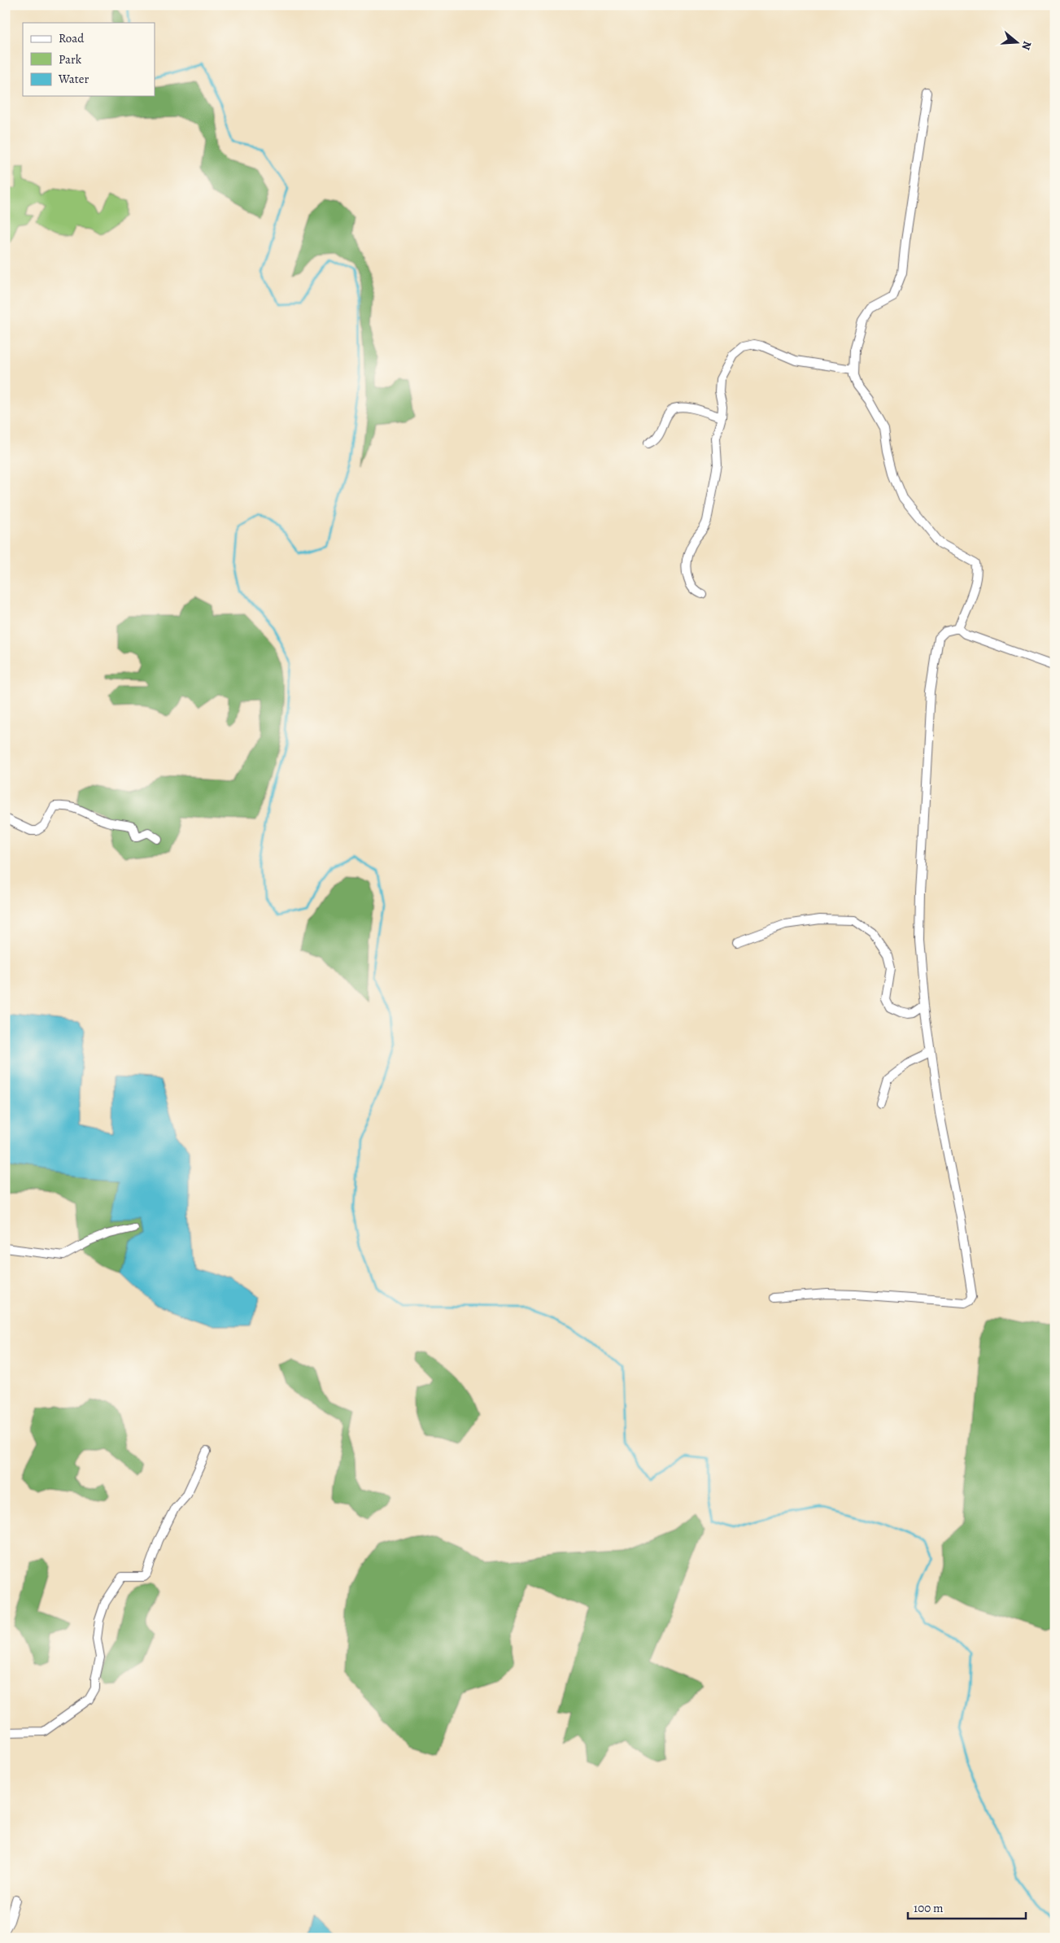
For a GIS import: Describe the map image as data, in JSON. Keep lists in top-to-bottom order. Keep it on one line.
{"legend":["Road","Park","Water"],"scale_bar":"100 m","north":"right"}
